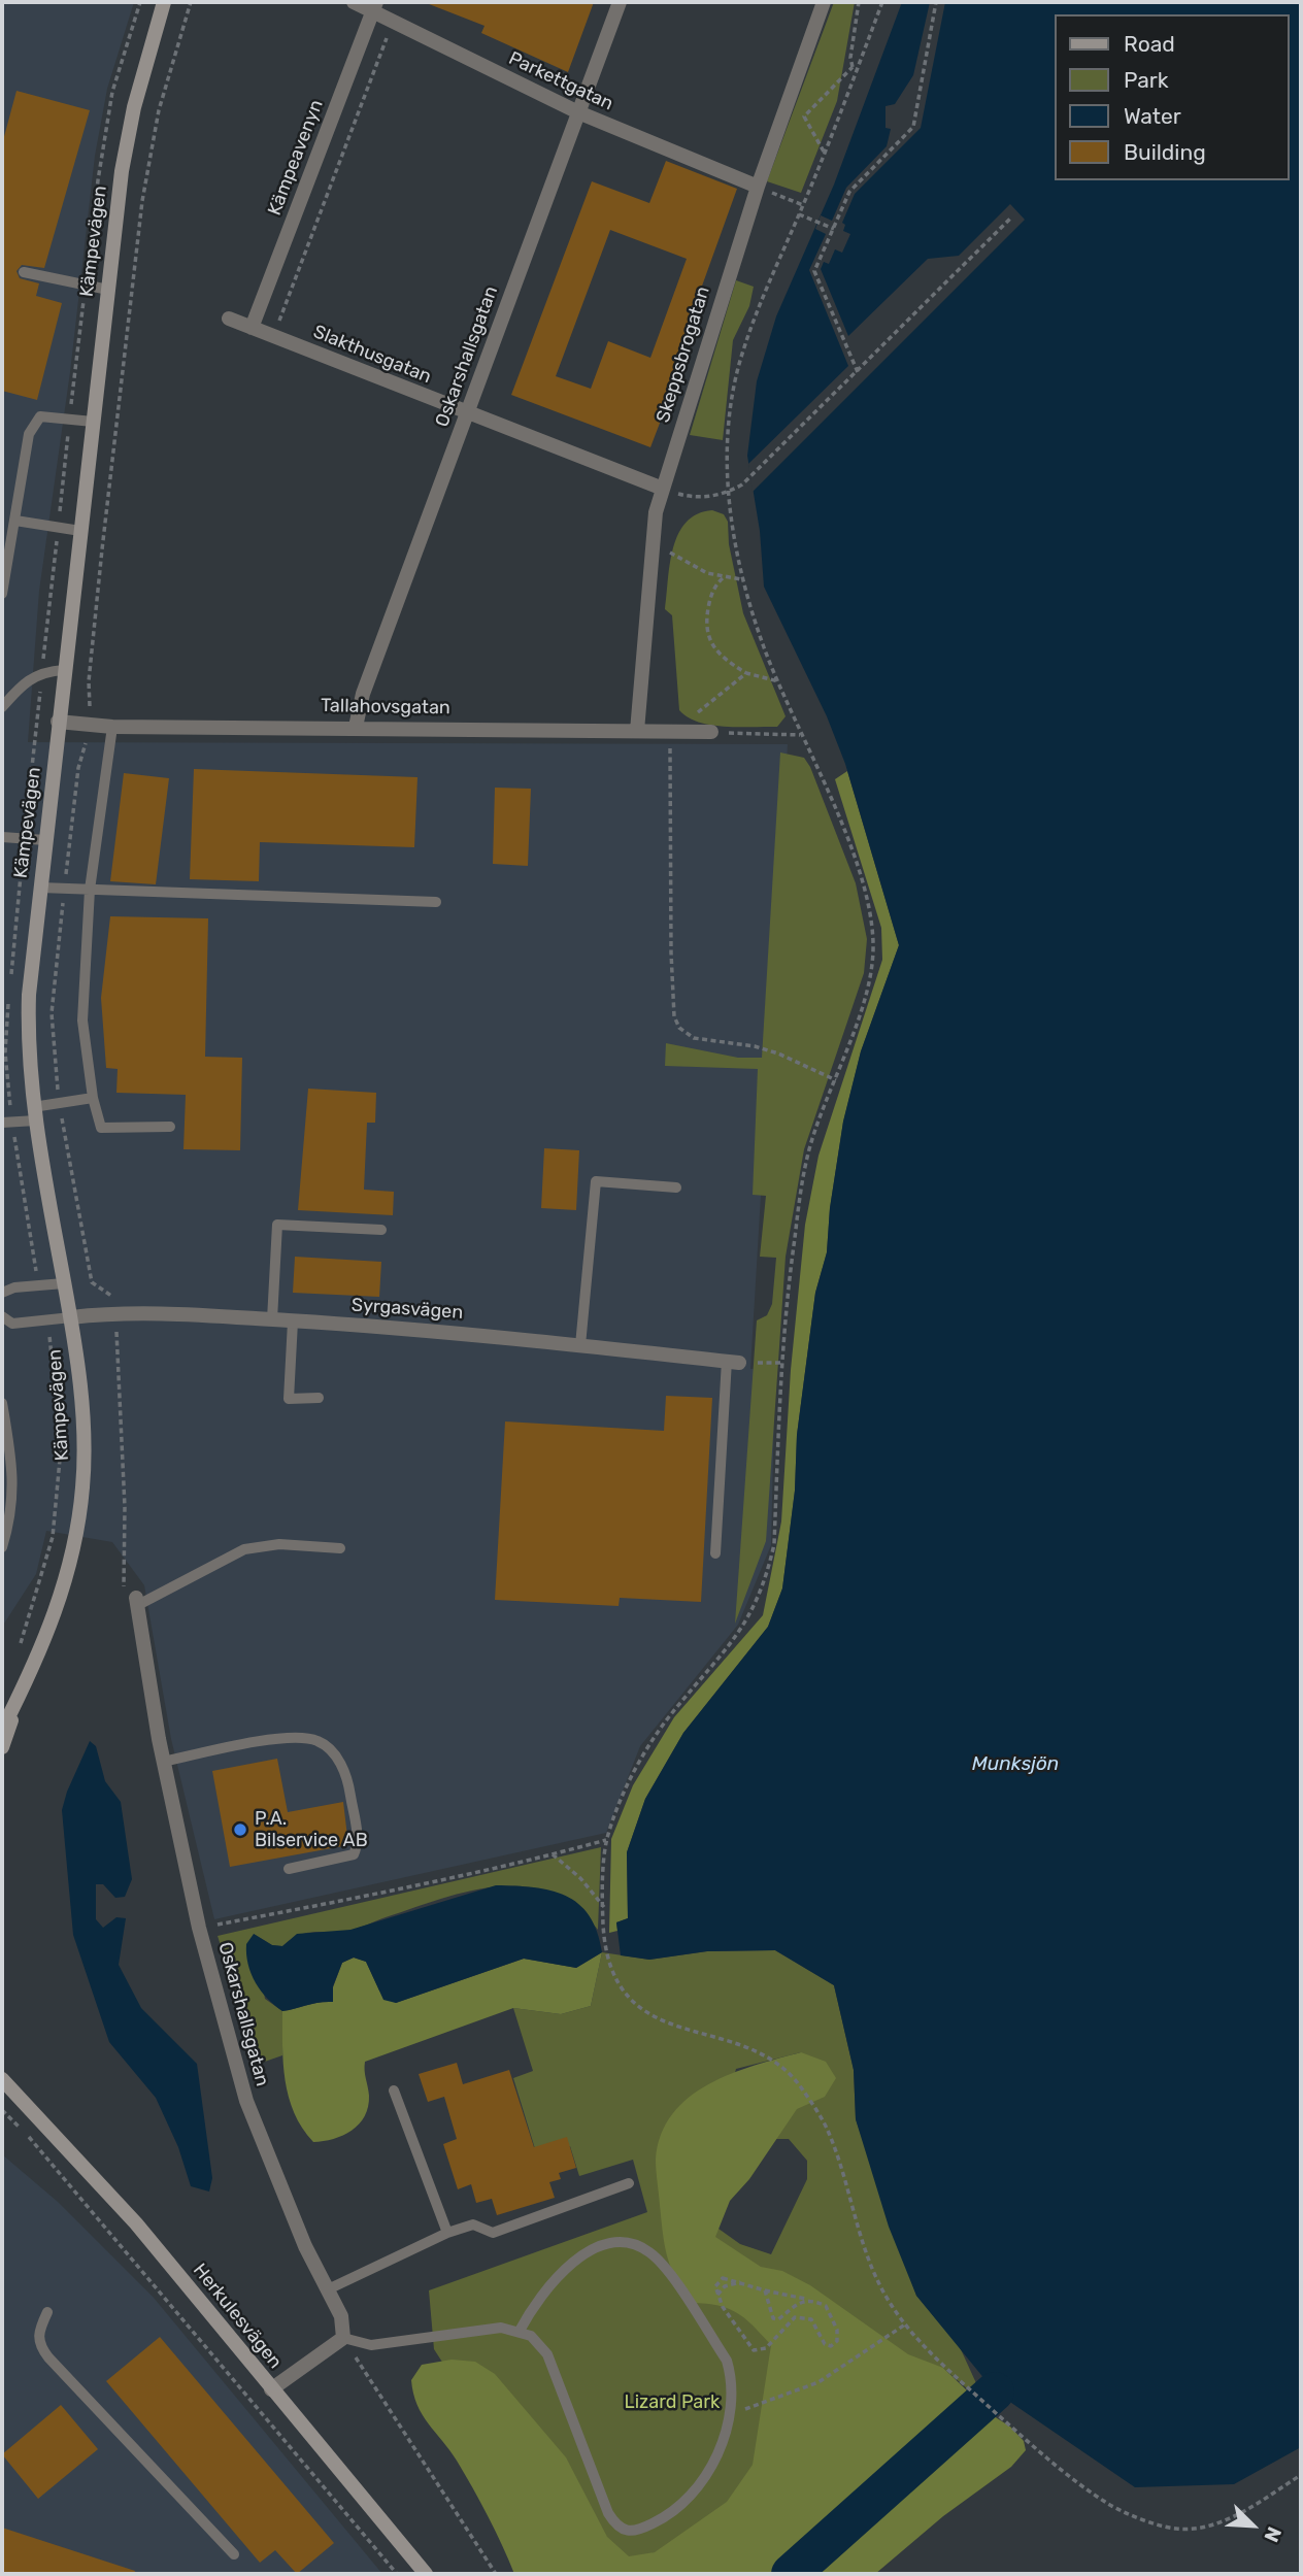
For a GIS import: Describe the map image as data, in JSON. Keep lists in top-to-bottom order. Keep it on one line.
{"streets":{"main road":["Kämpevägen","Herkulesvägen"],"street":["Parkettgatan","Kämpeavenyn","Slakthusgatan","Skeppsbrogatan","Oskarshallsgatan","Tallahovsgatan","Syrgasvägen"]},"crossings":[["Parkettgatan","Kämpeavenyn"],["Parkettgatan","Skeppsbrogatan"],["Parkettgatan","Oskarshallsgatan"],["Kämpeavenyn","Slakthusgatan"],["Kämpevägen","Tallahovsgatan"],["Kämpevägen","Syrgasvägen"],["Slakthusgatan","Skeppsbrogatan"],["Slakthusgatan","Oskarshallsgatan"],["Skeppsbrogatan","Tallahovsgatan"],["Oskarshallsgatan","Tallahovsgatan"]],"water":["Munksjön"],"parks":["Lizard Park"],"places":["P.A. Bilservice AB"],"legend":["Road","Park","Water","Building"],"north":"bottom right"}
